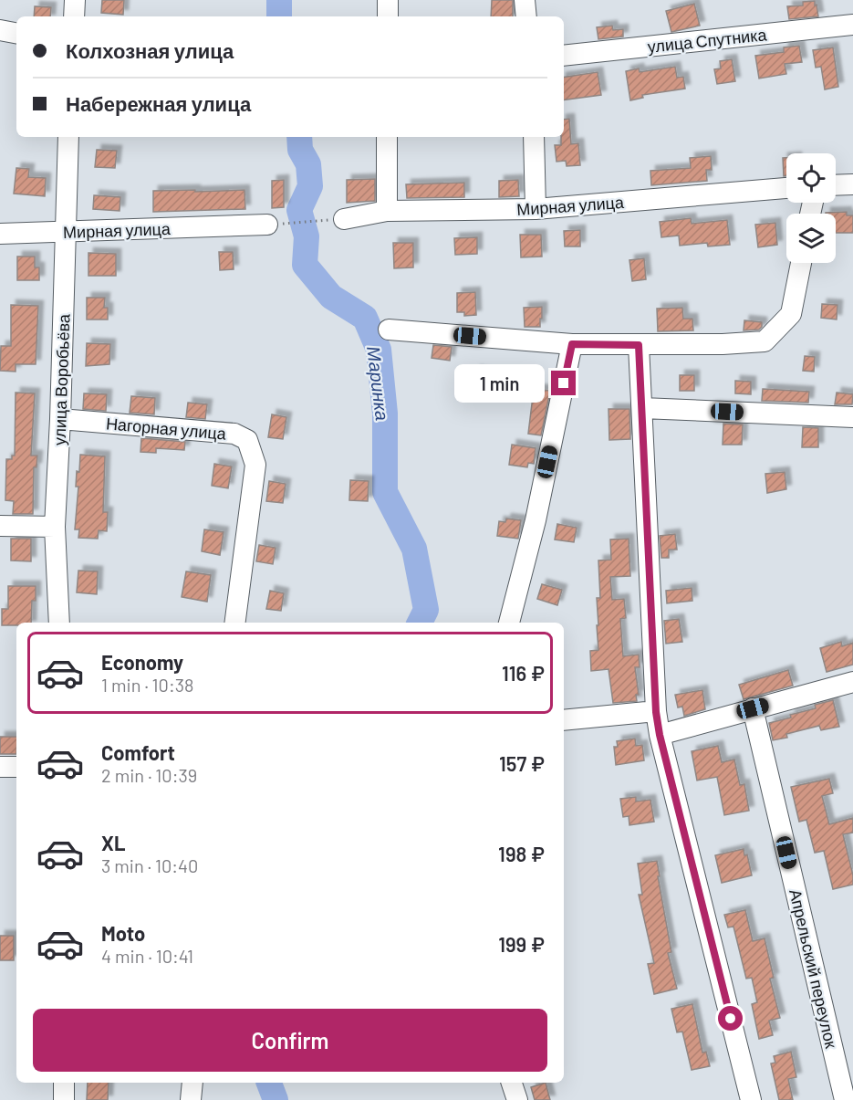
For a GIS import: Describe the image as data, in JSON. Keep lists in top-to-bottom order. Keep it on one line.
{"streets":{"street":["улица Спутника","Мирная улица","улица Воробьёва","Нагорная улица","Апрельский переулок"]},"crossings":[["Мирная улица","улица Воробьёва"],["улица Воробьёва","Нагорная улица"]],"water":["Маринка"],"page":{"banner":["Колхозная улица","Набережная улица"],"bubble":"1 min","list":[{"name":"Economy","note":"1 min · 10:38","value":"116 ₽"},{"name":"Comfort","note":"2 min · 10:39","value":"157 ₽"},{"name":"XL","note":"3 min · 10:40","value":"198 ₽"},{"name":"Moto","note":"4 min · 10:41","value":"199 ₽"}],"buttons":"Confirm"}}
